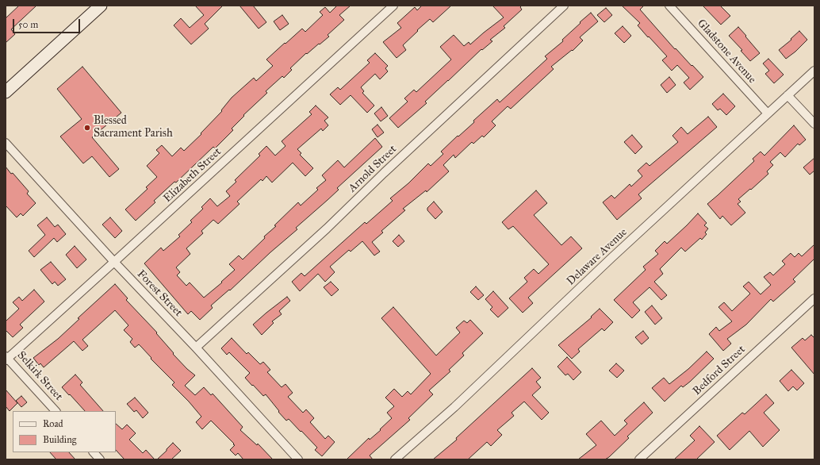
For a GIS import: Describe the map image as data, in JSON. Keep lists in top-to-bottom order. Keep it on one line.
{"streets":{"street":["Gladstone Avenue","Arnold Street","Elizabeth Street","Delaware Avenue","Forest Street","Bedford Street","Selkirk Street"]},"crossings":[["Gladstone Avenue","Delaware Avenue"],["Arnold Street","Forest Street"],["Elizabeth Street","Forest Street"],["Elizabeth Street","Selkirk Street"]],"places":["Blessed Sacrament Parish"],"legend":["Road","Building"],"scale_bar":"50 m"}
